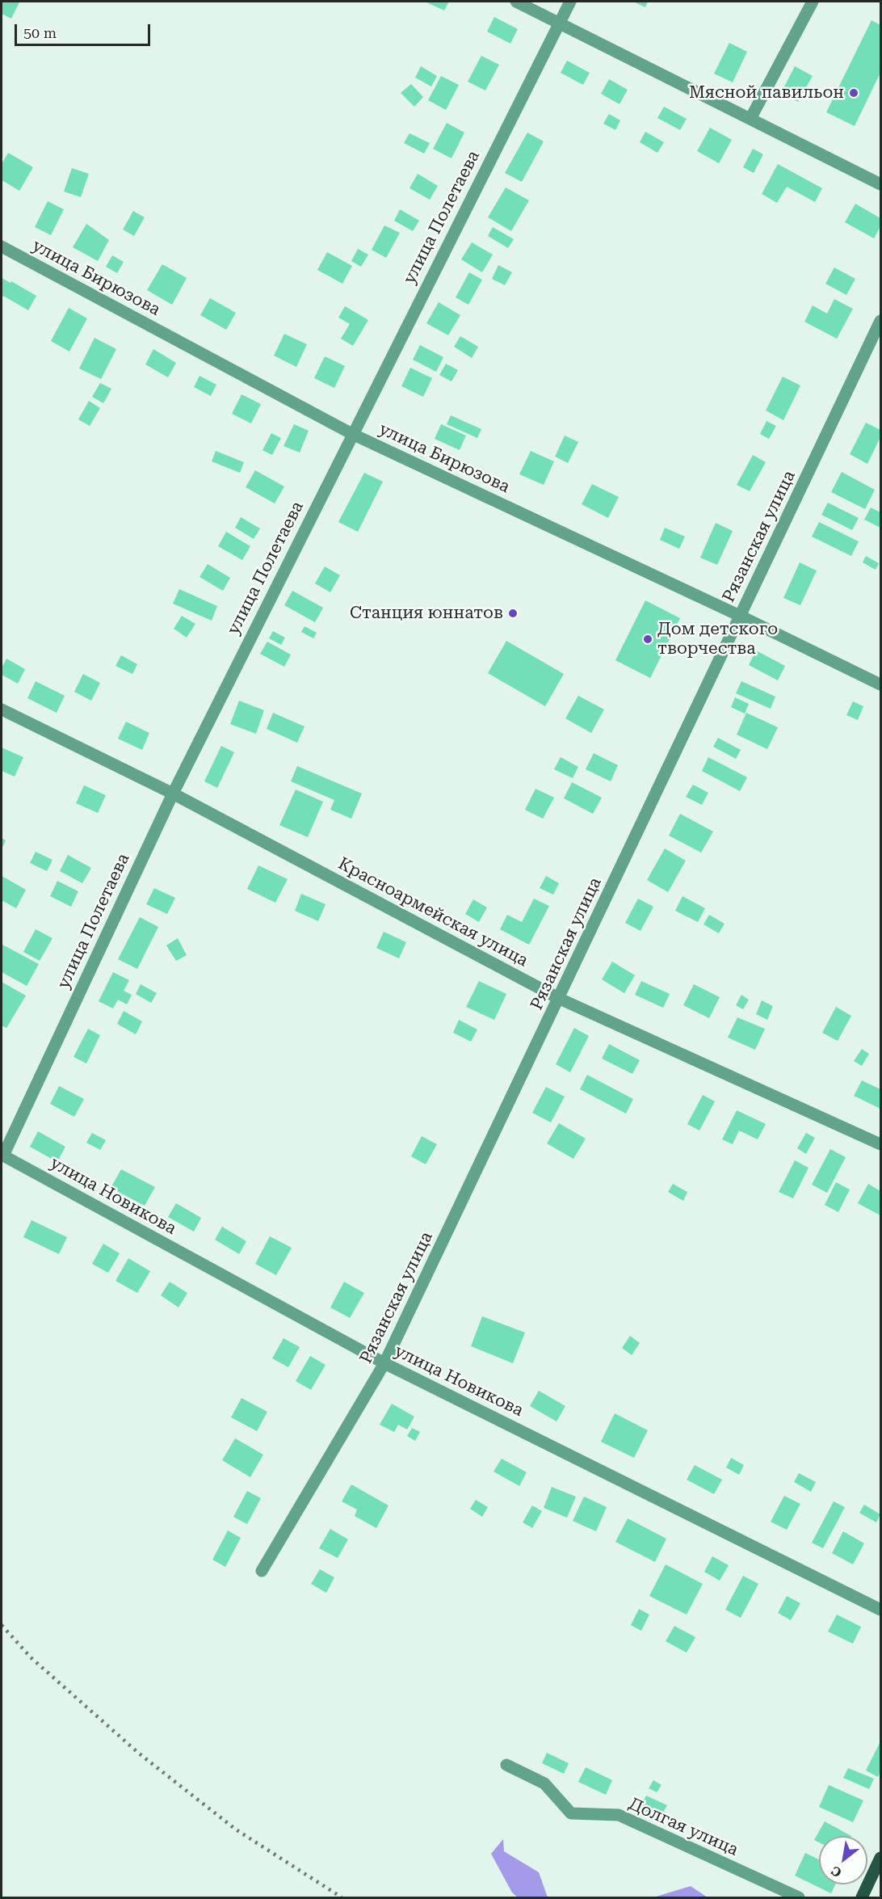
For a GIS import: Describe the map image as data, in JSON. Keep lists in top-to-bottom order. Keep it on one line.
{"streets":{"street":["улица Полетаева","улица Бирюзова","Рязанская улица","Красноармейская улица","улица Новикова","Долгая улица"]},"crossings":[["улица Полетаева","улица Бирюзова"],["улица Полетаева","Красноармейская улица"],["улица Полетаева","улица Новикова"],["улица Бирюзова","Рязанская улица"],["Рязанская улица","Красноармейская улица"],["Рязанская улица","улица Новикова"]],"places":["Мясной павильон","Станция юннатов","Дом детского творчества"],"scale_bar":"50 m","north":"bottom left"}
